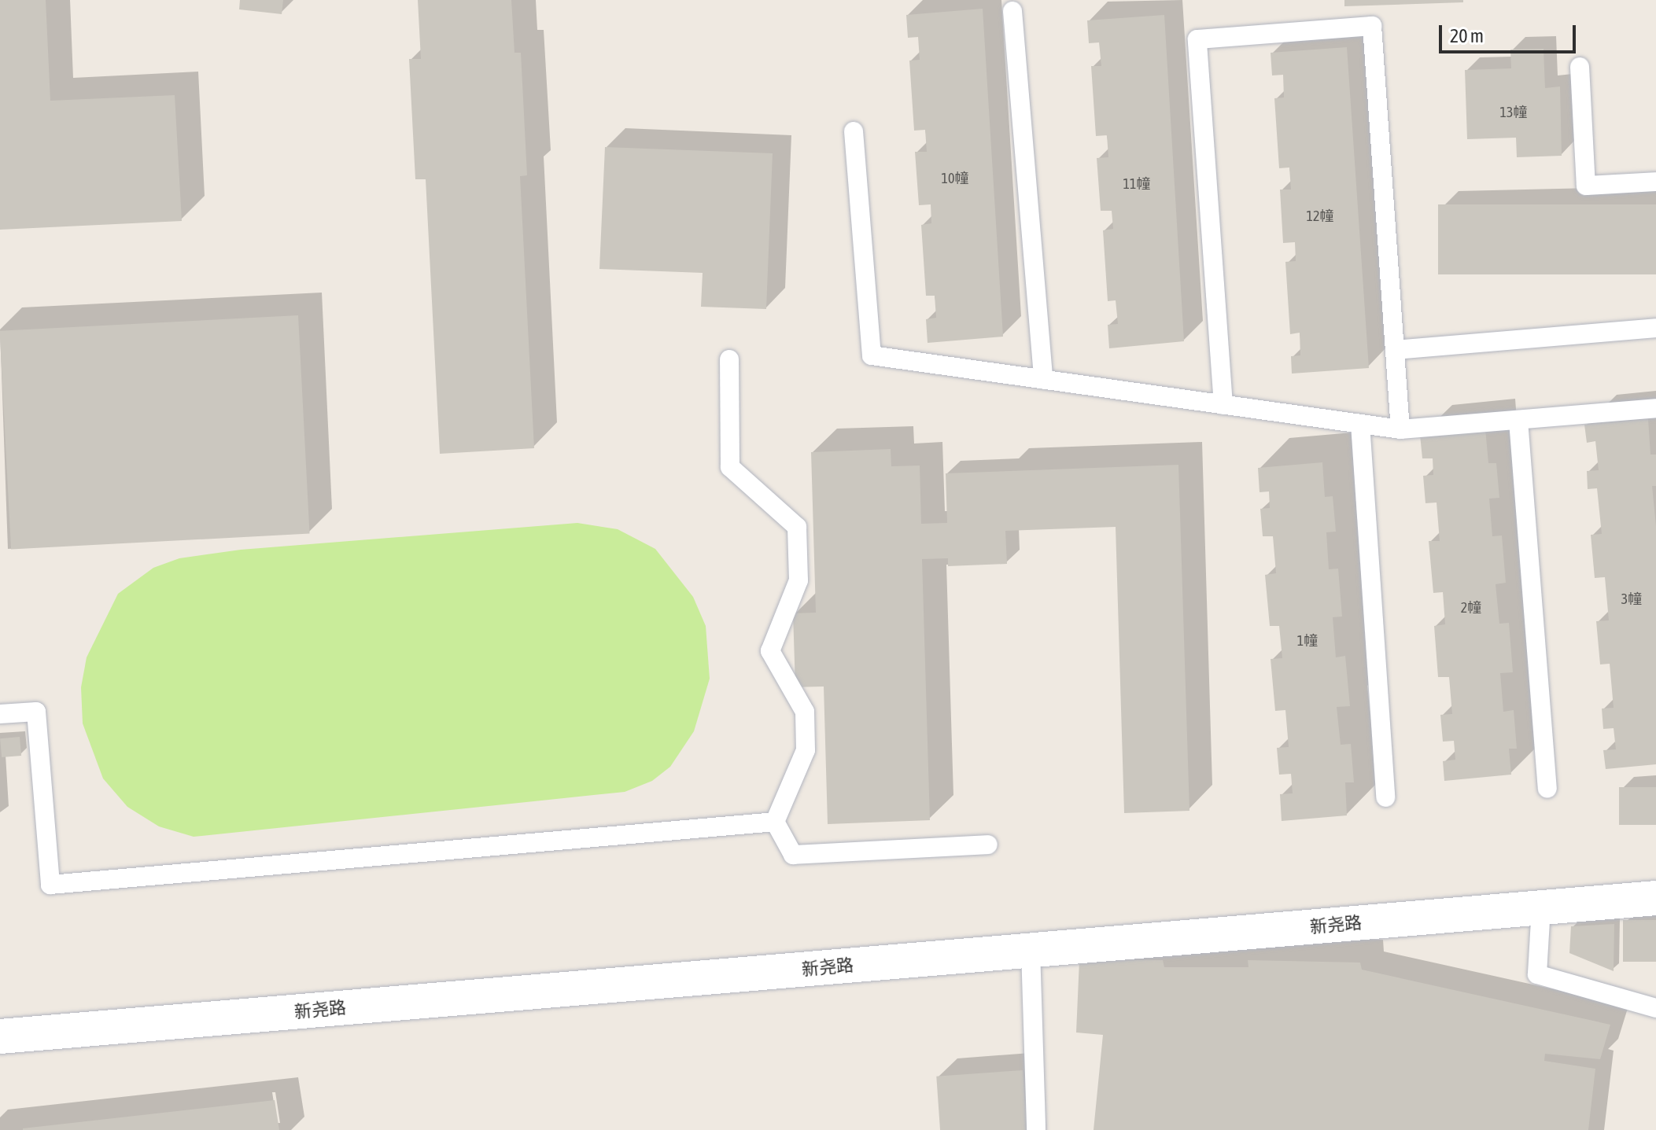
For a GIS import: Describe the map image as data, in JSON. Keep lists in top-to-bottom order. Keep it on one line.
{"streets":{"street":["新尧路"]},"house_numbers":["13幢","10幢","11幢","12幢","3幢","2幢","1幢"],"scale_bar":"20 m"}
